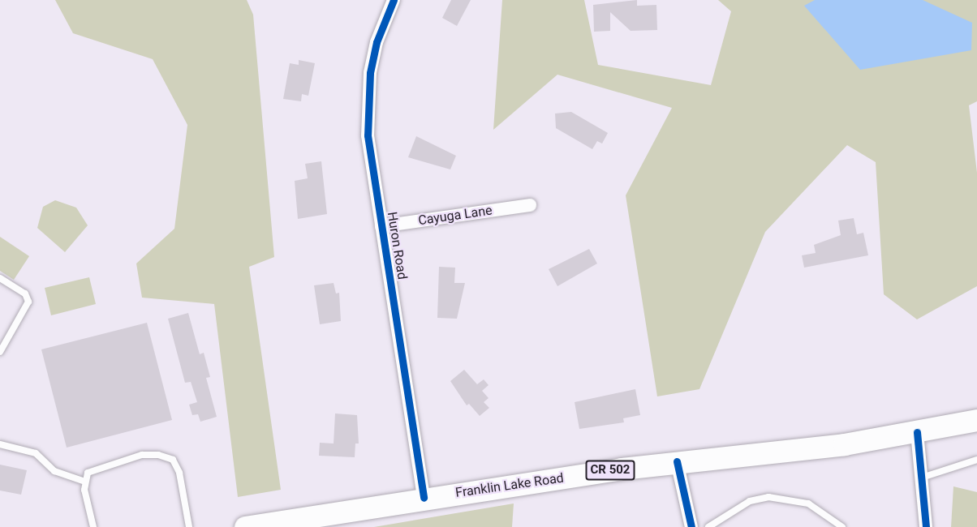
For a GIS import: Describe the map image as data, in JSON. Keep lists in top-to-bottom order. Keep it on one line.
{"streets":{"main road":["CR 502","Franklin Lake Road"],"street":["Cayuga Lane","Huron Road"]},"crossings":[["Cayuga Lane","Huron Road"],["Huron Road","Franklin Lake Road"]]}
